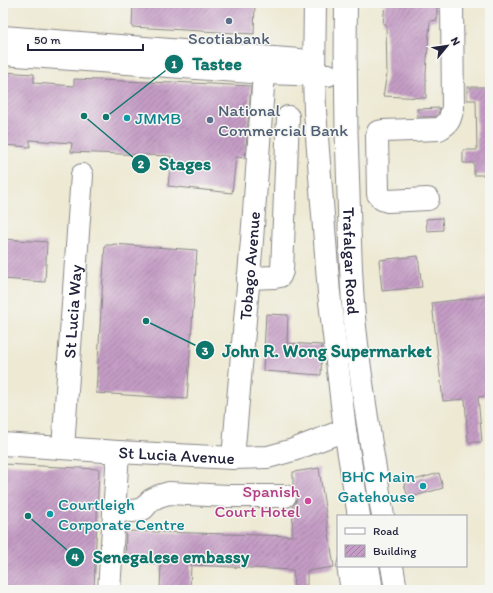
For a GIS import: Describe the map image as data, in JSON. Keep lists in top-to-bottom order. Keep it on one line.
{"streets":{"main road":["Trafalgar Road","Tobago Avenue","St Lucia Way","St Lucia Avenue"]},"crossings":[["Trafalgar Road","St Lucia Avenue"],["Tobago Avenue","St Lucia Avenue"],["St Lucia Way","St Lucia Avenue"]],"places":["Scotiabank","Stages","Tastee","JMMB","National Commercial Bank","John R. Wong Supermarket","BHC Main Gatehouse","Spanish Court Hotel","Courtleigh Corporate Centre","Senegalese embassy"],"legend":["Road","Building"],"scale_bar":"50 m","north":"top right"}
